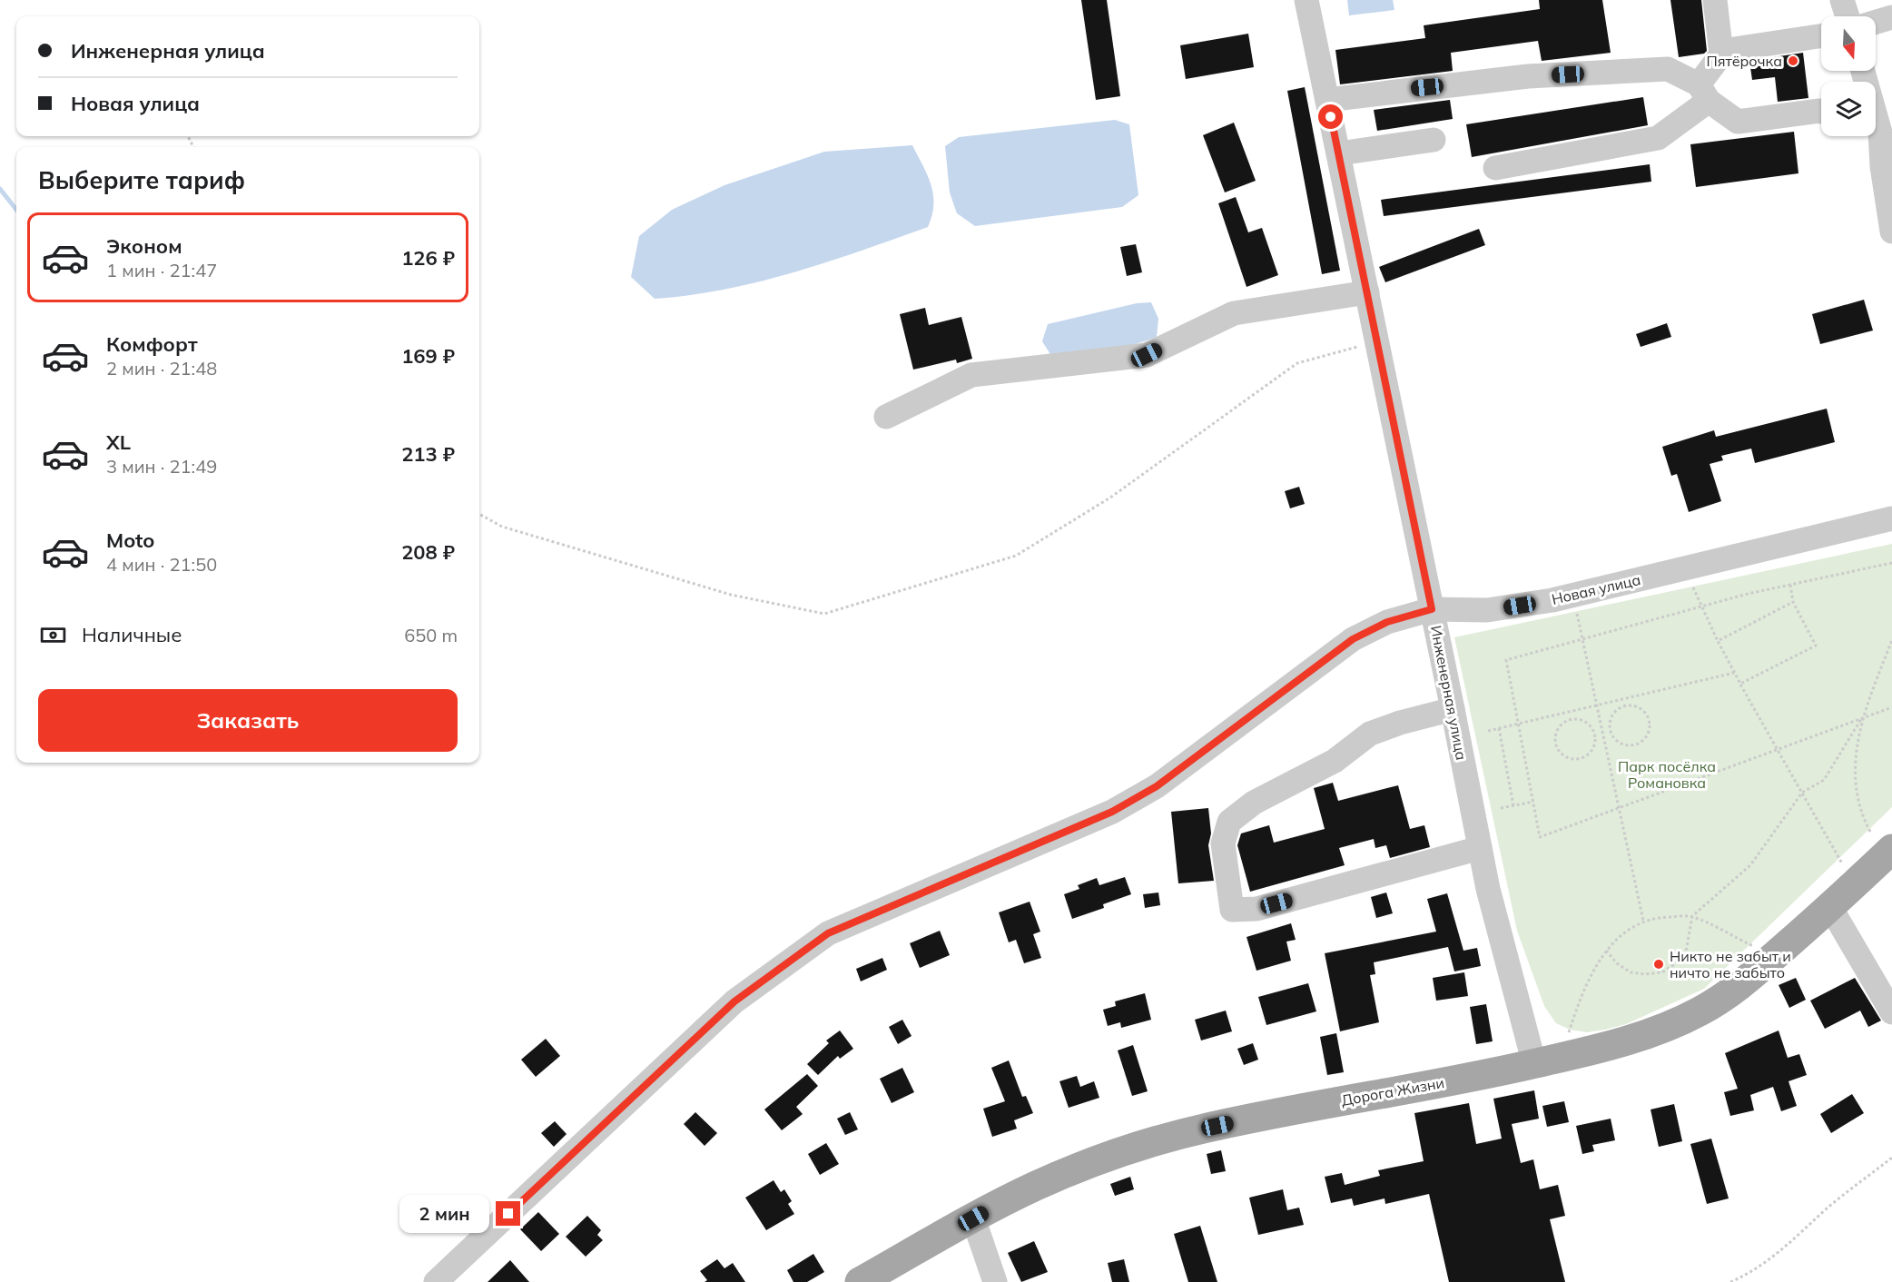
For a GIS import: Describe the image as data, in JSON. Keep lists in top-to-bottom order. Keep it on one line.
{"streets":{"main road":["Дорога Жизни"],"street":["Новая улица","Инженерная улица"]},"crossings":[["Новая улица","Инженерная улица"],["Инженерная улица","Дорога Жизни"]],"parks":["Парк посёлка Романовка"],"places":["Пятёрочка","Никто не забыт и ничто не забыто"],"north":"bottom","page":{"banner":["Инженерная улица","Новая улица"],"heading":"Выберите тариф","list":[{"name":"Эконом","note":"1 мин · 21:47","value":"126 ₽"},{"name":"Комфорт","note":"2 мин · 21:48","value":"169 ₽"},{"name":"XL","note":"3 мин · 21:49","value":"213 ₽"},{"name":"Moto","note":"4 мин · 21:50","value":"208 ₽"}],"pay":["Наличные","650 m"],"buttons":"Заказать","bubble":"2 мин"}}
